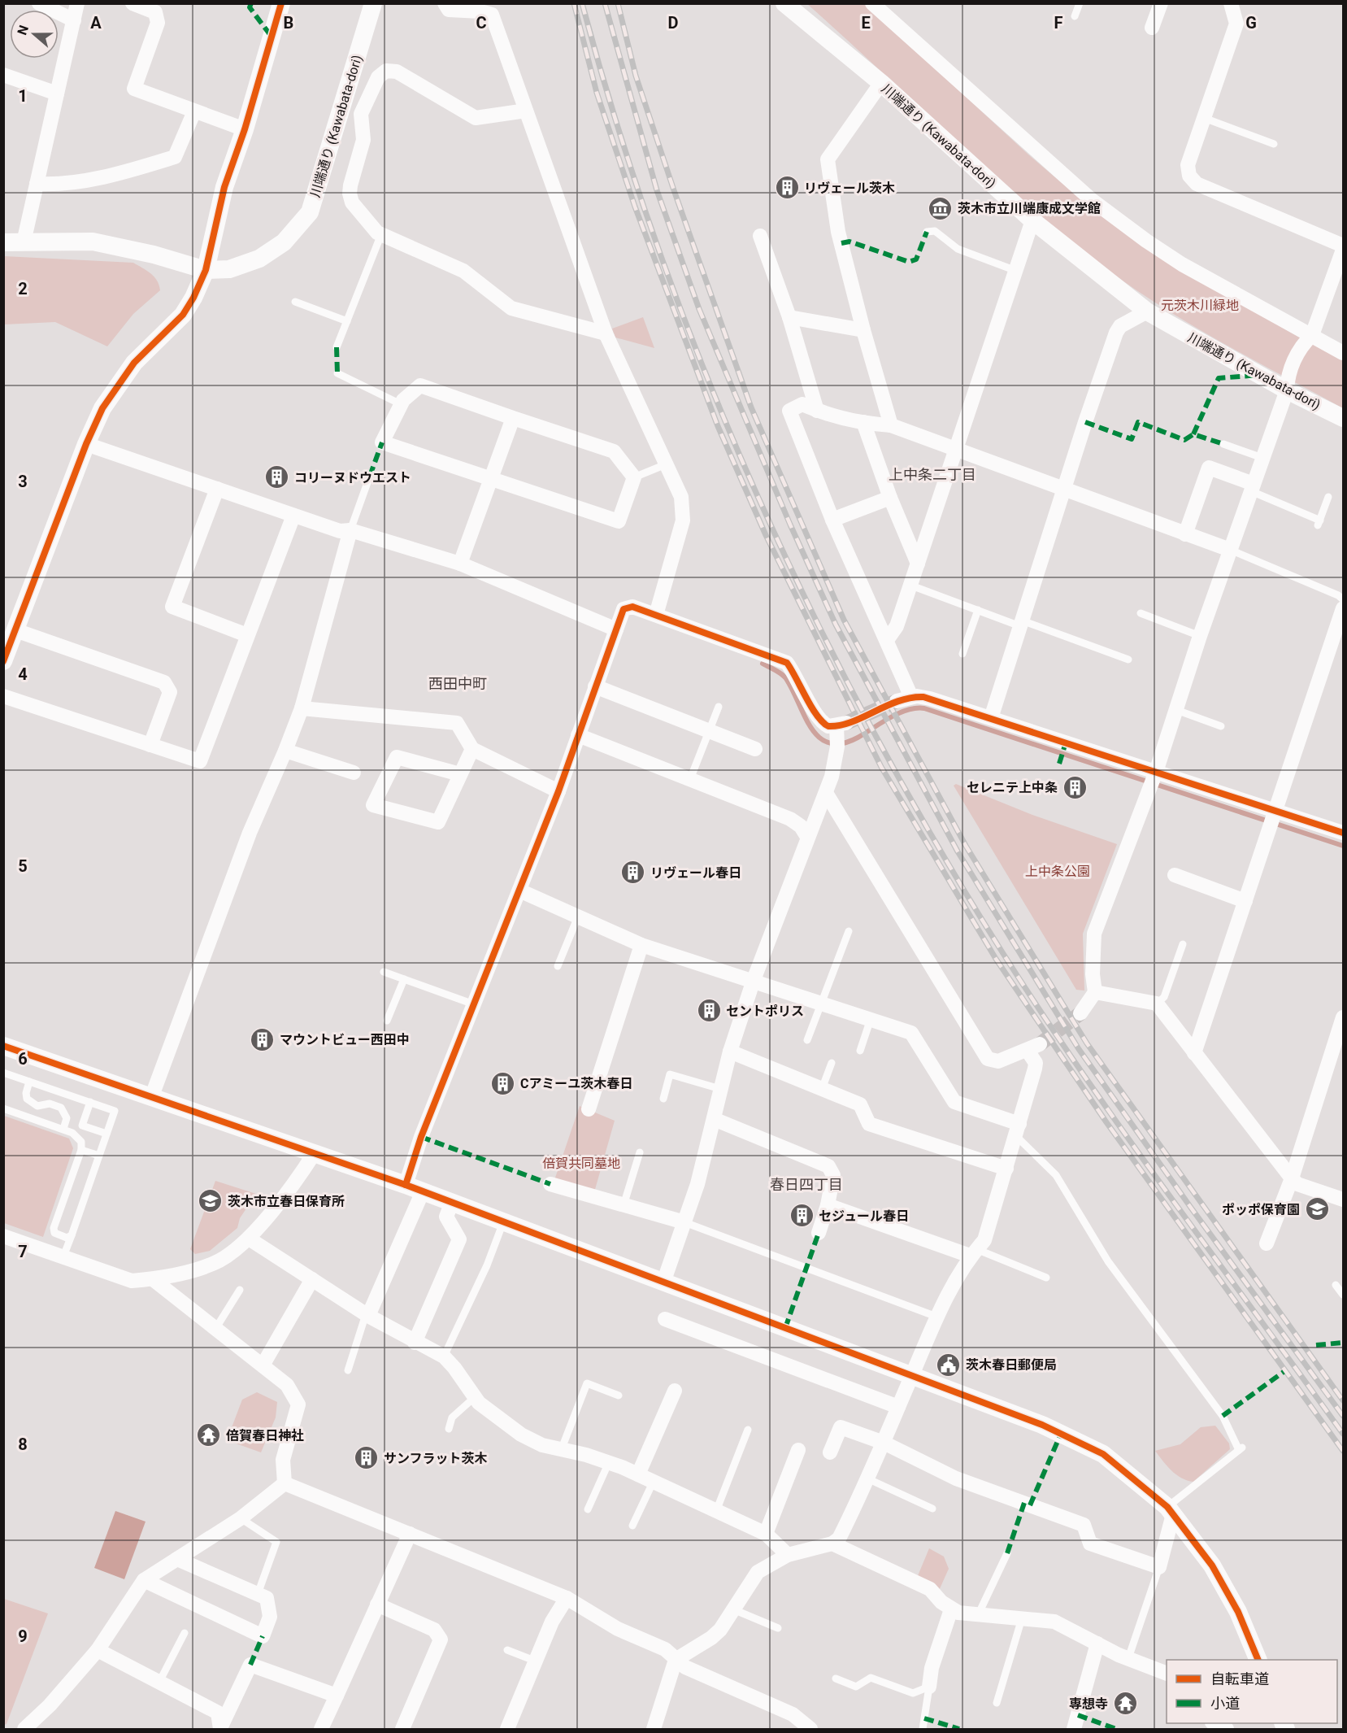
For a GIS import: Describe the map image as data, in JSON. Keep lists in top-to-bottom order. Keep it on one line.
{"streets":{"street":["川端通り (Kawabata-dori)"]},"districts":["上中条二丁目","西田中町","春日四丁目"],"parks":["元茨木川緑地","上中条公園","倍賀共同墓地"],"places":{"building":["リヴェール茨木","コリーヌドウエスト","セレニテ上中条","リヴェール春日","セントポリス","マウントビュー西田中","Cアミーユ茨木春日","セジュール春日","サンフラット茨木"],"museum":["茨木市立川端康成文学館"],"school or university":["茨木市立春日保育所","ポッポ保育園"],"public building":["茨木春日郵便局"],"temple":["倍賀春日神社","専想寺"]},"legend":["自転車道","小道"],"north":"left","grid":{"columns":["A","B","C","D","E","F","G"],"rows":["1","2","3","4","5","6","7","8","9"]}}
